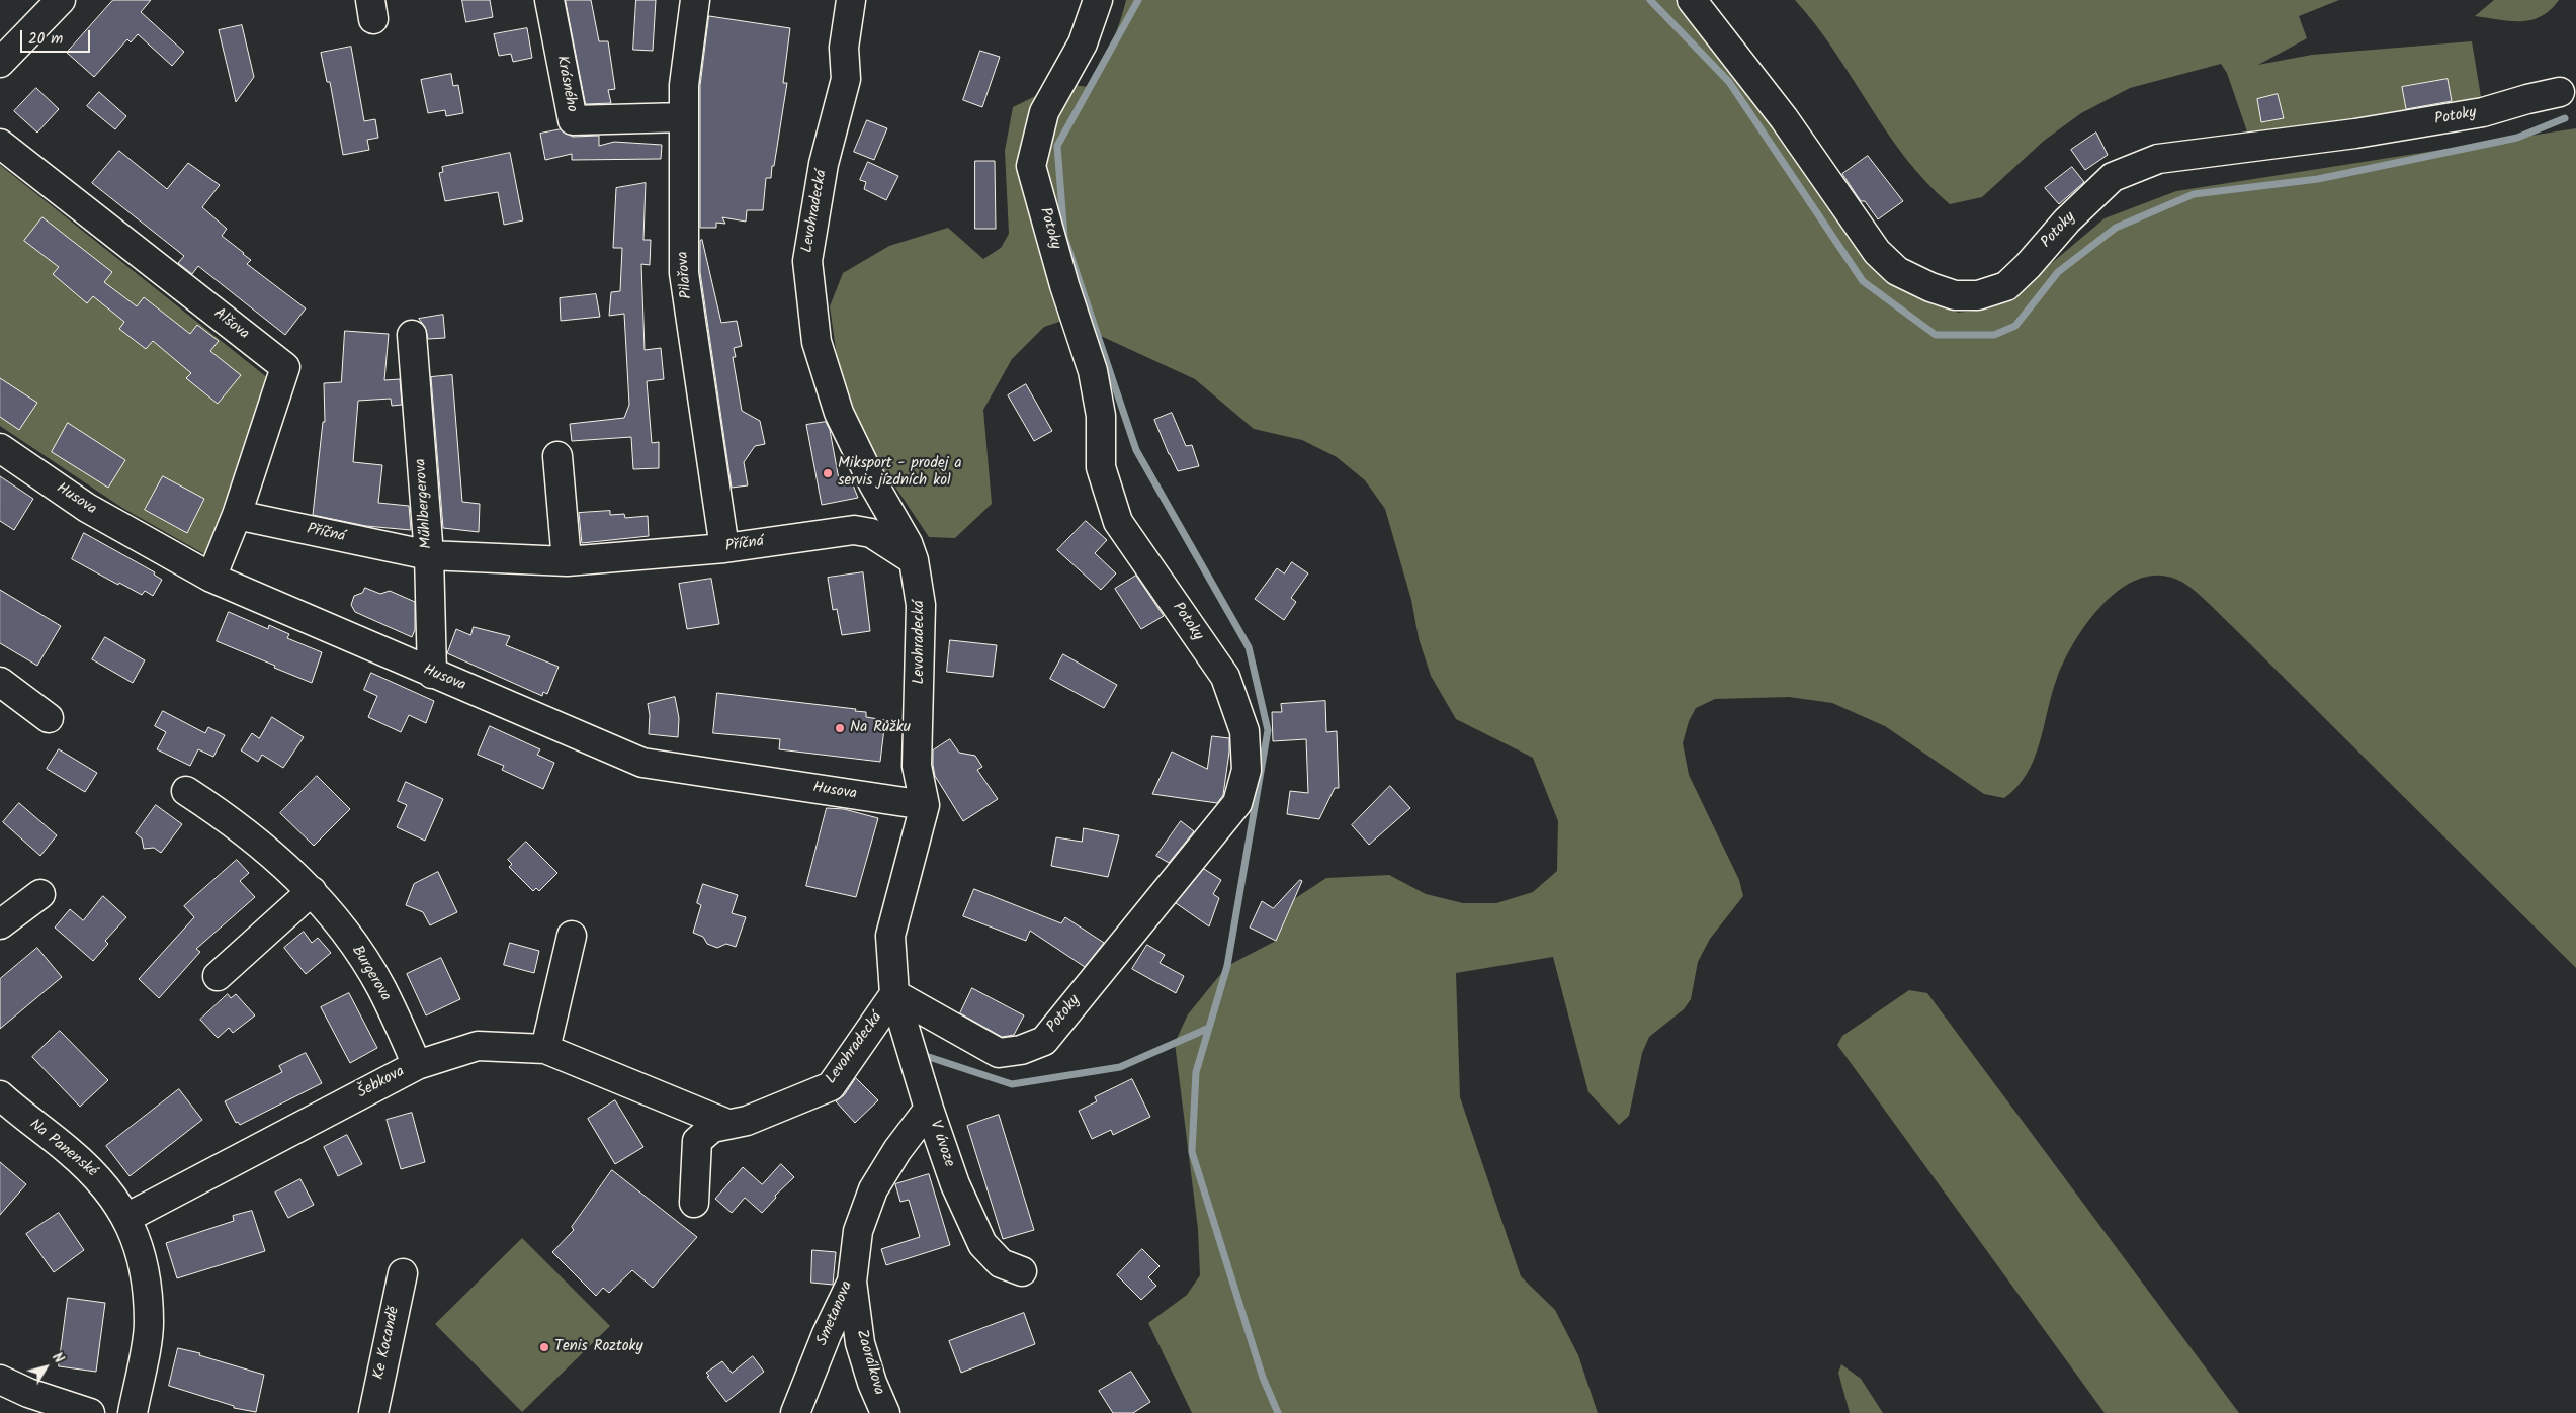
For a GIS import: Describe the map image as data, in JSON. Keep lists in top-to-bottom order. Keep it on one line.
{"streets":{"street":["Krásného","Potoky","Levohradecká","Pilařova","Alšova","Husova","Műhlbergerova","Příčná","Burgerova","Šebkova","V úvoze","Na Panenské","Smetanova","Ke Kocandě","Zaorálkova"]},"crossings":[["Krásného","Pilařova"],["Potoky","Levohradecká"],["Potoky","V úvoze"],["Levohradecká","Husova"],["Levohradecká","Příčná"],["Levohradecká","V úvoze"],["Pilařova","Příčná"],["Alšova","Husova"],["Alšova","Příčná"],["Husova","Műhlbergerova"],["Műhlbergerova","Příčná"],["Burgerova","Šebkova"],["Šebkova","Na Panenské"],["V úvoze","Smetanova"],["Smetanova","Zaorálkova"]],"places":["Miksport - prodej a servis jízdních kol","Na Růžku","Tenis Roztoky"],"scale_bar":"20 m","north":"top right"}
